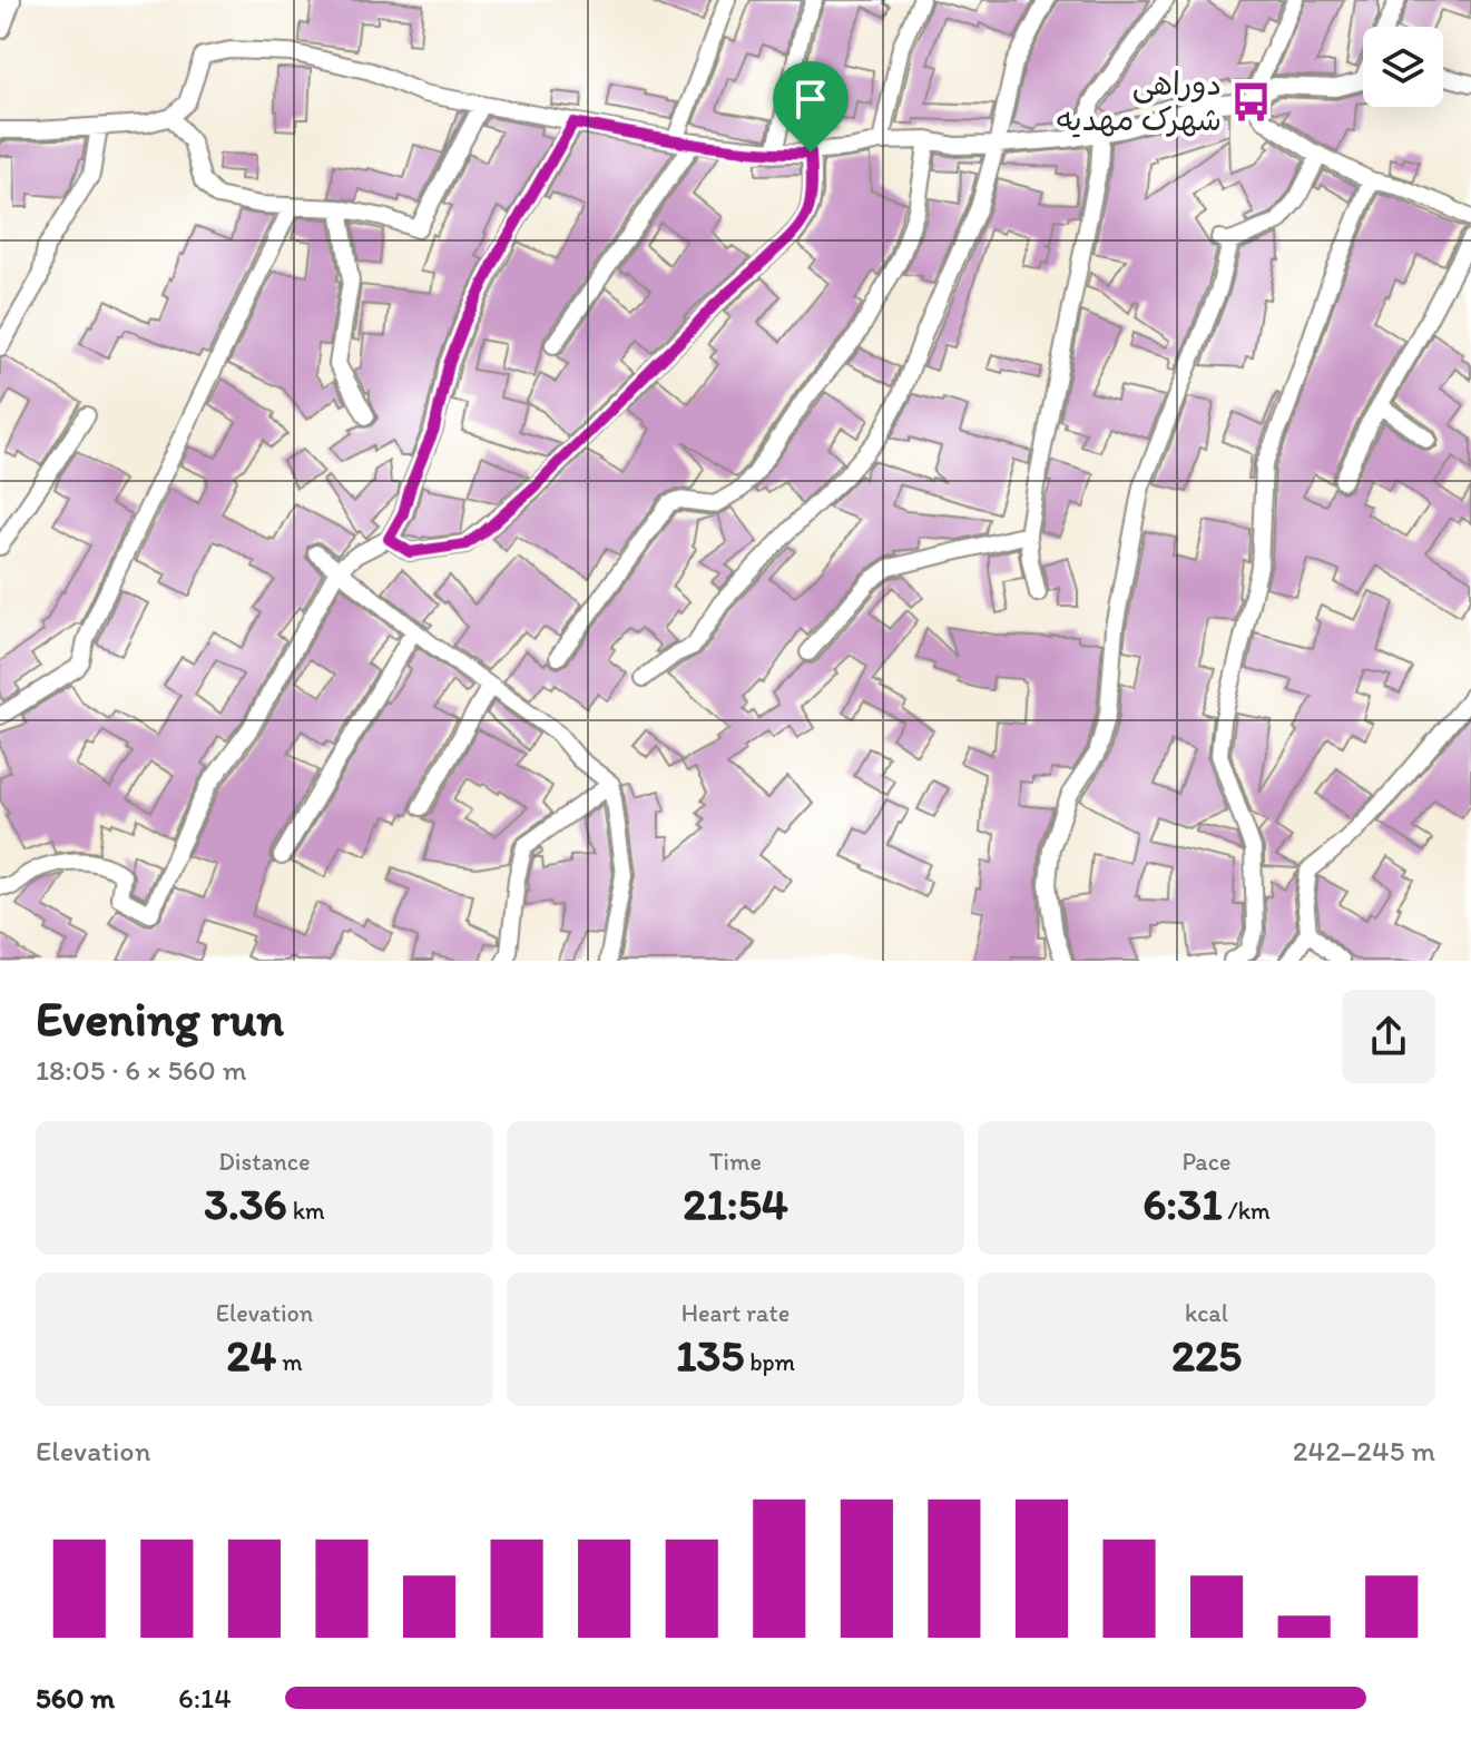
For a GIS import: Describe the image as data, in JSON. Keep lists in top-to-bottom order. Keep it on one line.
{"places":{"bus stop":["دوراهی شهرک مهدیه"]},"page":{"heading":["Evening run","18:05 · 6 × 560 m"],"stats":[["Distance","3.36 km"],["Time","21:54"],["Pace","6:31 /km"],["Elevation","24 m"],["Heart rate","135 bpm"],["kcal","225"]],"chart":["Elevation","242–245 m"],"list":[{"name":"560 m","note":"6:14"}]}}
